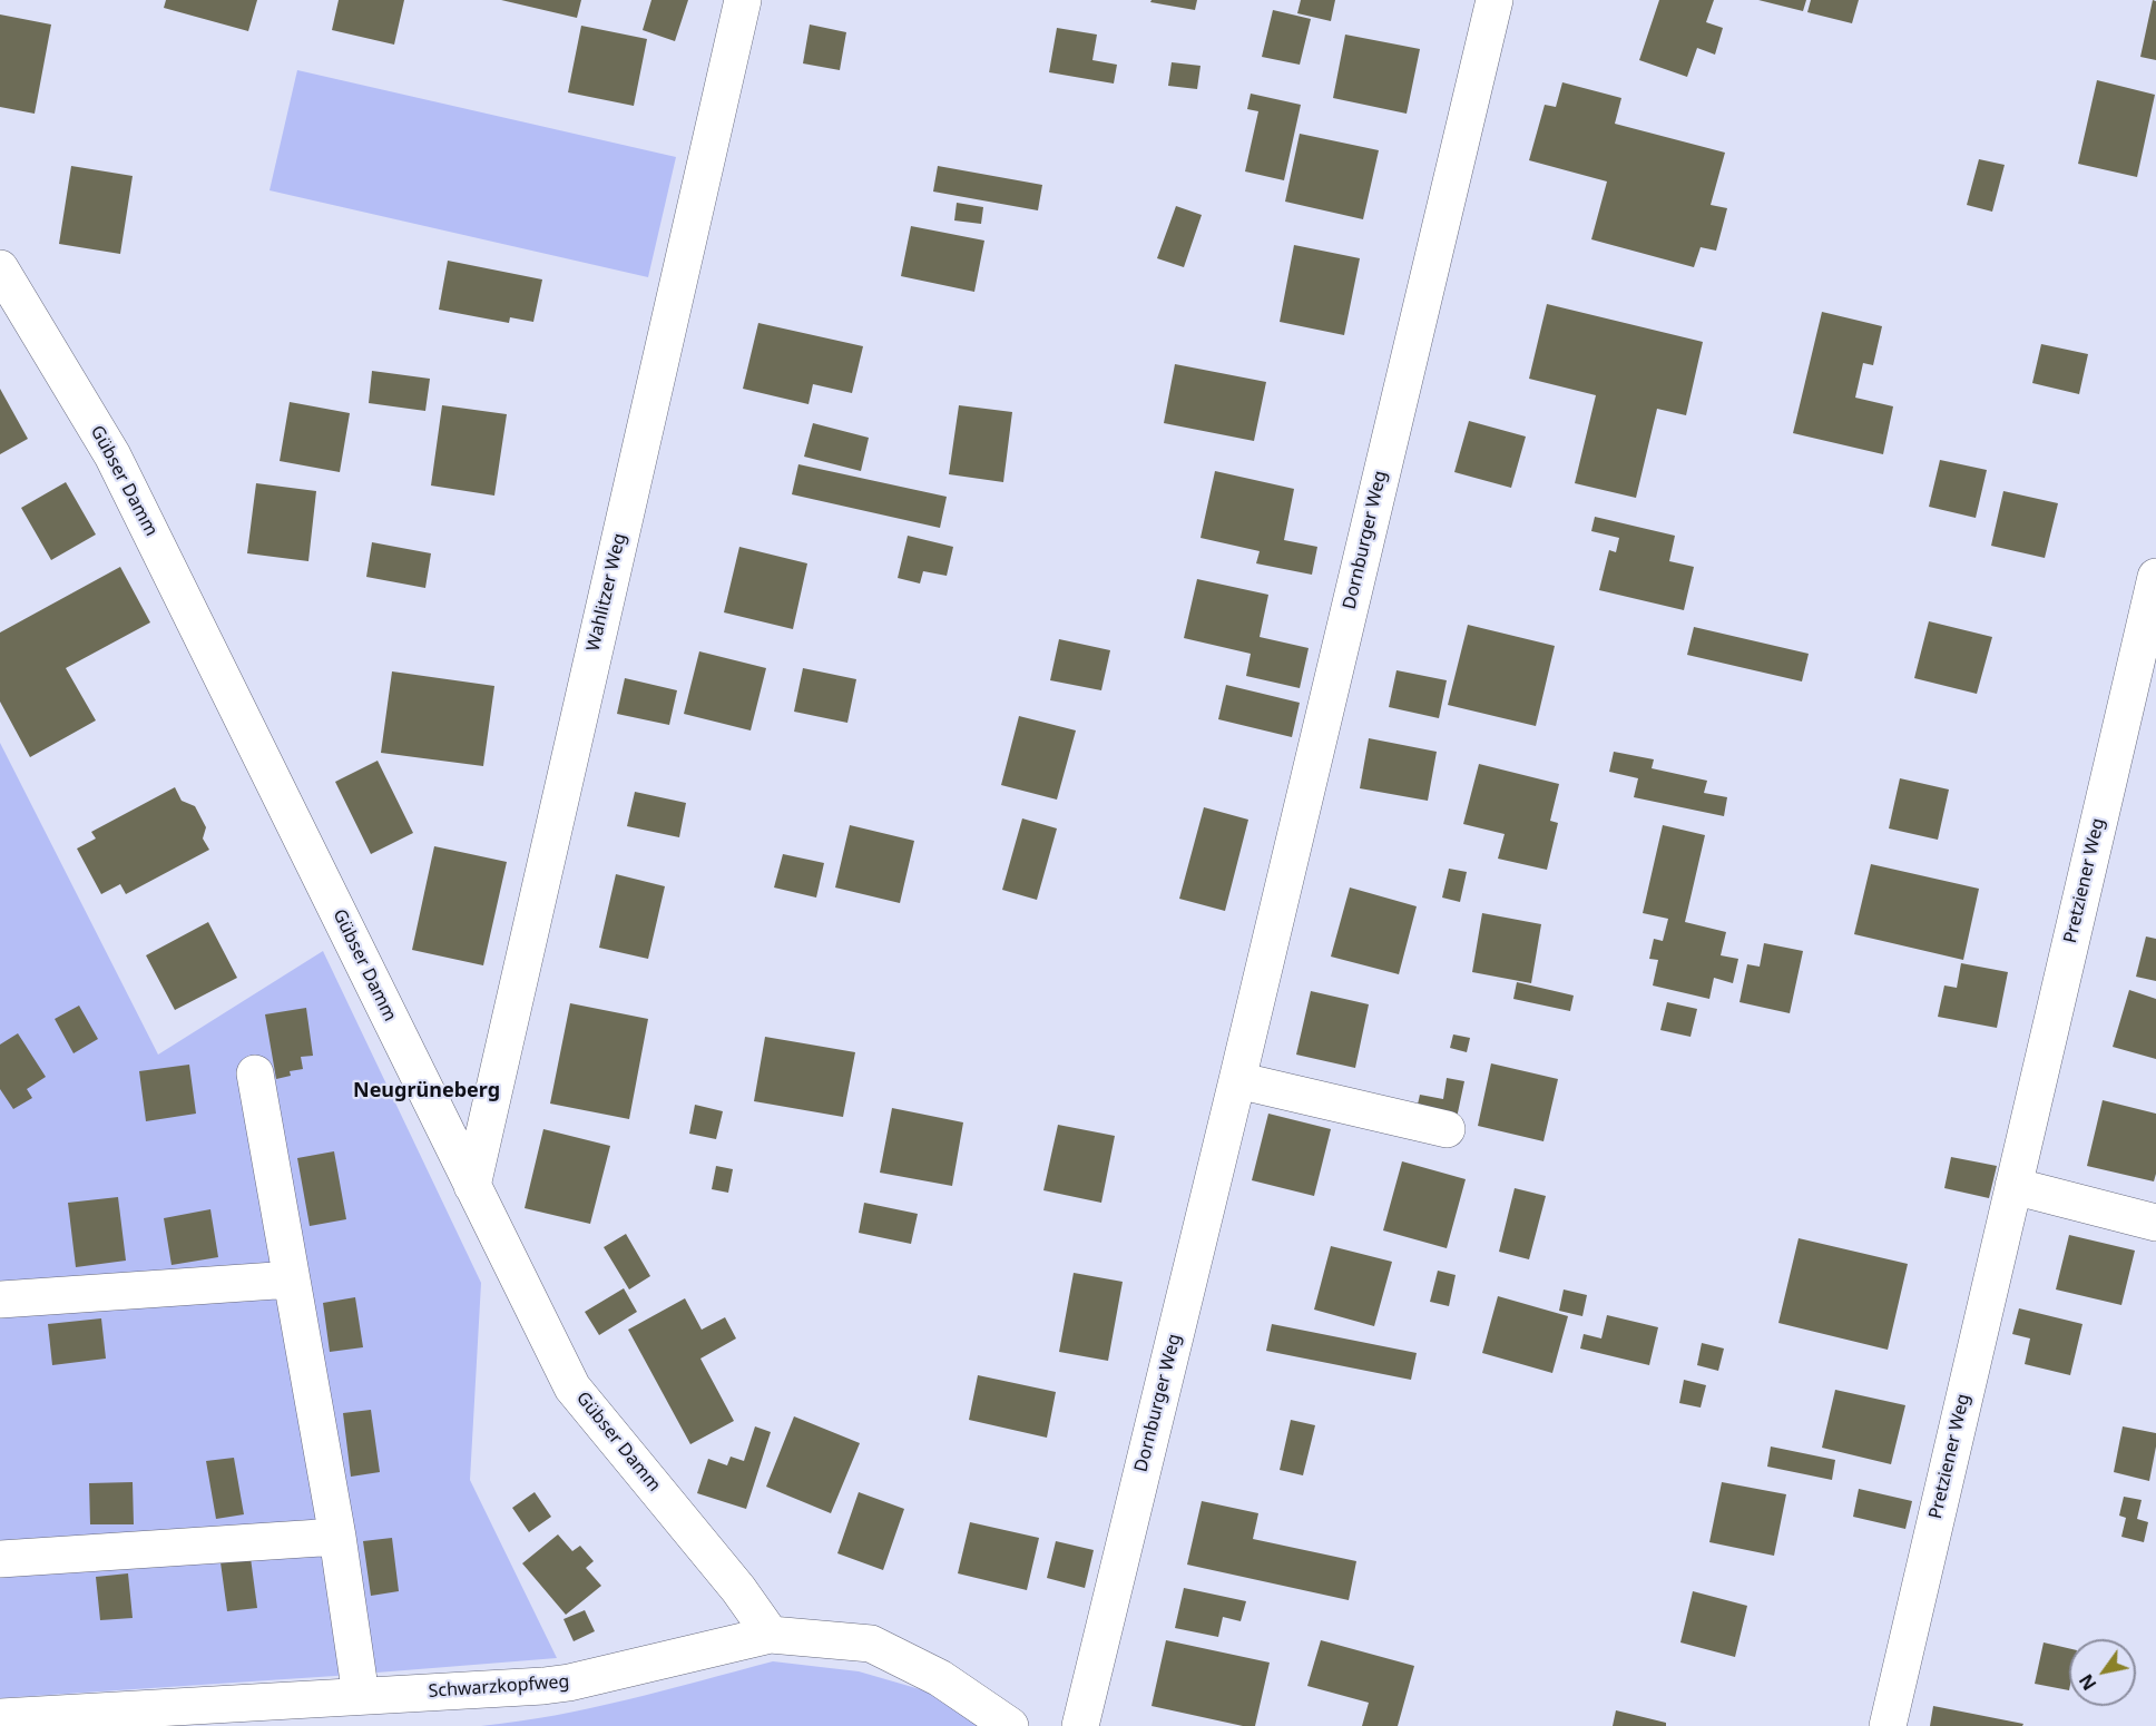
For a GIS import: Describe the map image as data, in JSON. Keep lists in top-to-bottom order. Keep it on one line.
{"streets":{"street":["Gübser Damm","Dornburger Weg","Wahlitzer Weg","Pretziener Weg","Schwarzkopfweg"]},"crossings":[["Gübser Damm","Wahlitzer Weg"],["Gübser Damm","Schwarzkopfweg"]],"districts":["Neugrüneberg"],"north":"bottom left"}
